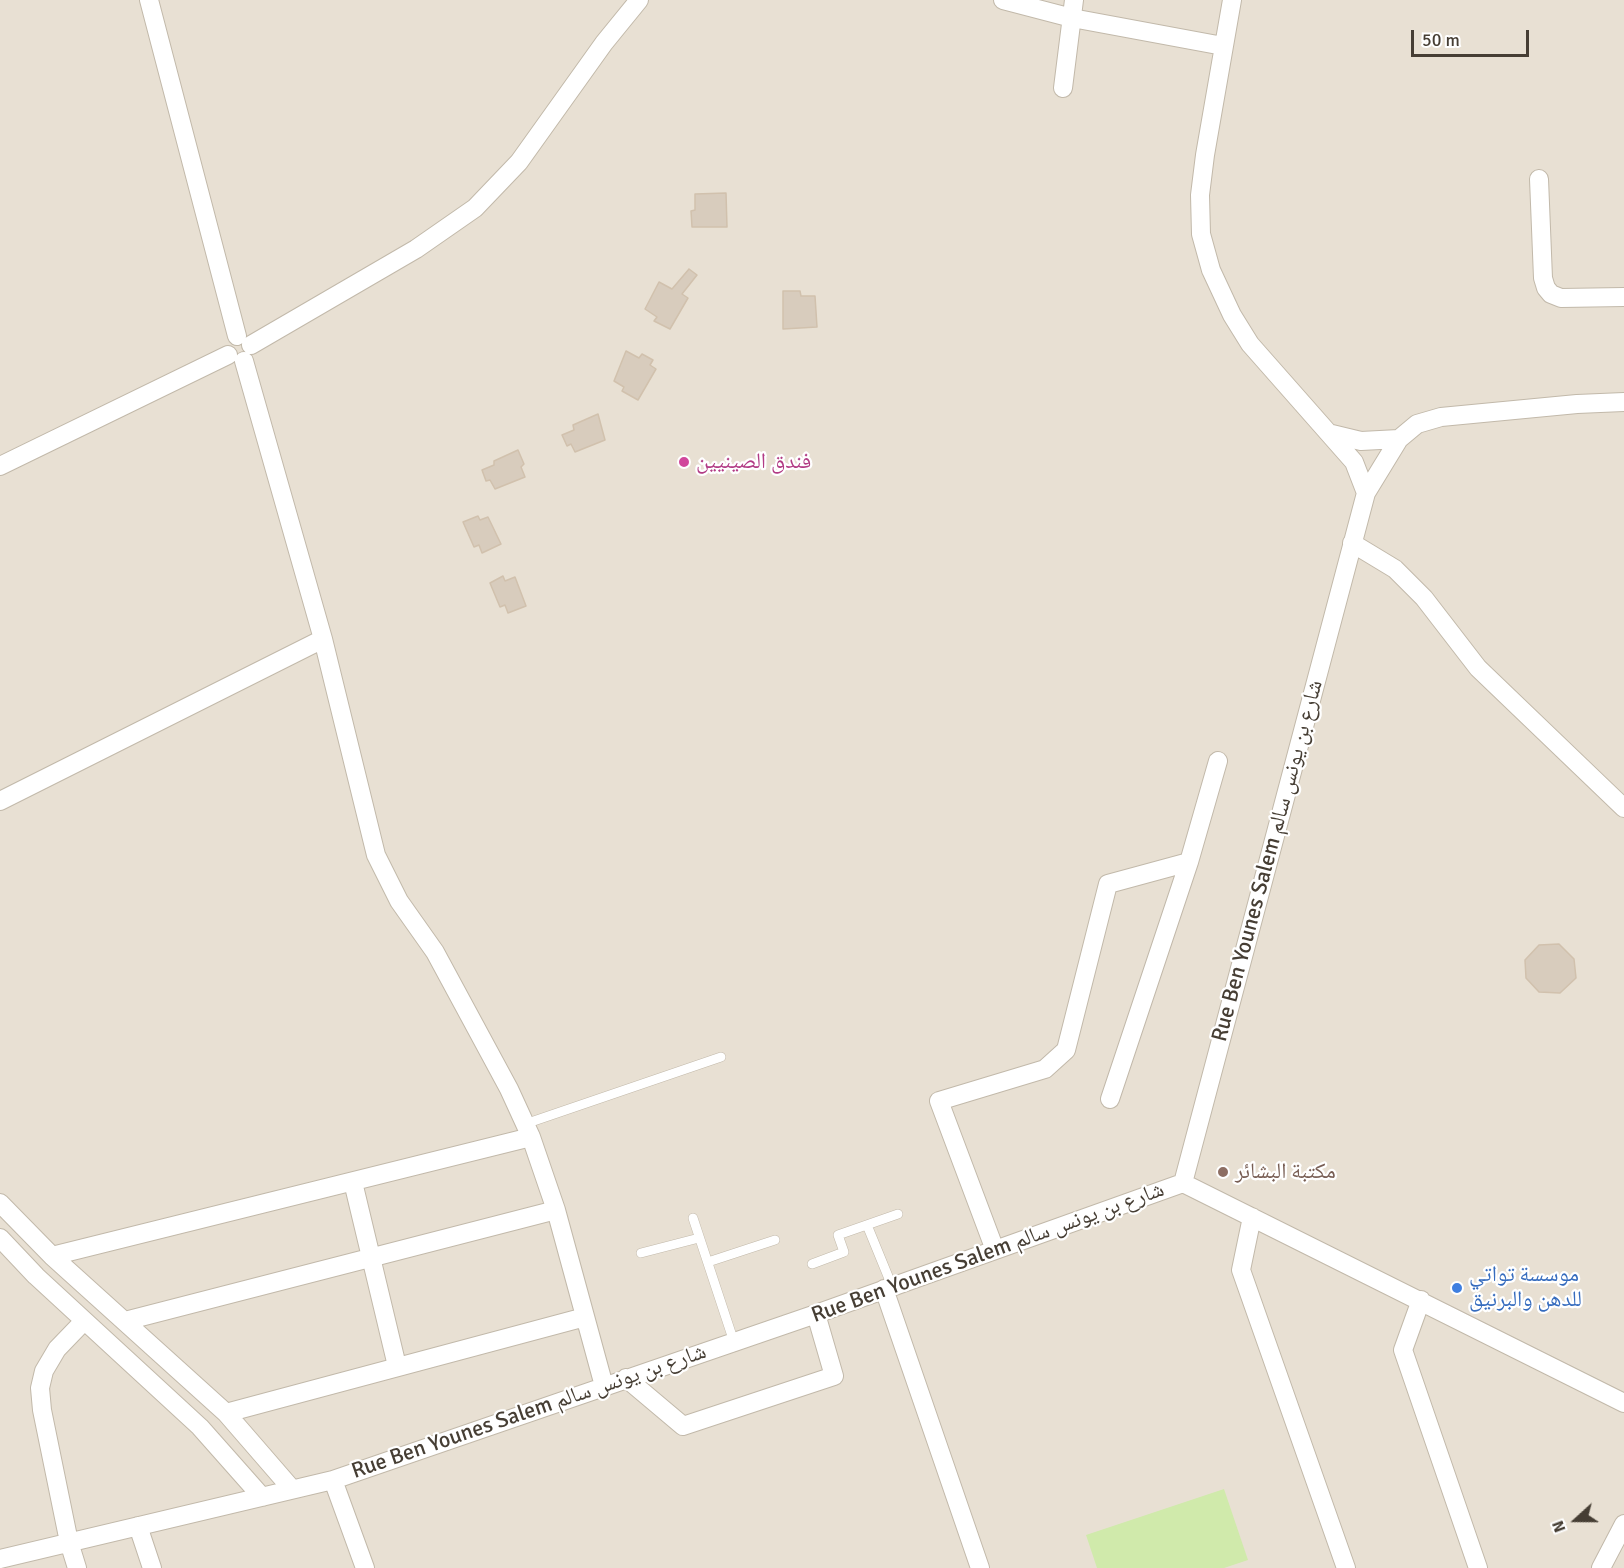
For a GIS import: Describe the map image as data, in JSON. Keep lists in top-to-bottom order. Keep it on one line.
{"streets":{"street":["Rue Ben Younes Salem شارع بن يونس سالم"]},"places":["فندق الصينيين","مكتبة البشائر","موسسة تواتي للدهن والبرنيق"],"scale_bar":"50 m","north":"left"}
